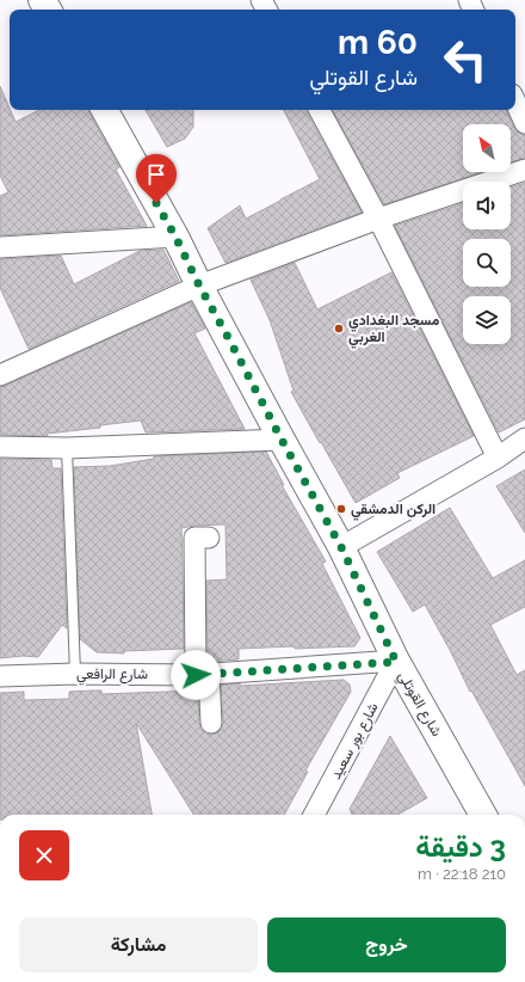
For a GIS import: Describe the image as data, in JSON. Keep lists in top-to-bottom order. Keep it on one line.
{"streets":{"street":["شارع الرافعي","شارع القوتلي","شارع بور سعيد"]},"crossings":[["شارع الرافعي","شارع القوتلي"],["شارع الرافعي","شارع بور سعيد"],["شارع القوتلي","شارع بور سعيد"]],"places":["مسجد البغدادي الغربي","الركن الدمشقي"],"north":"top left","page":{"turn":["60 m","شارع القوتلي"],"heading":["3 دقيقة","210 m · 22:18"],"buttons":["خروج","مشاركة"]}}
